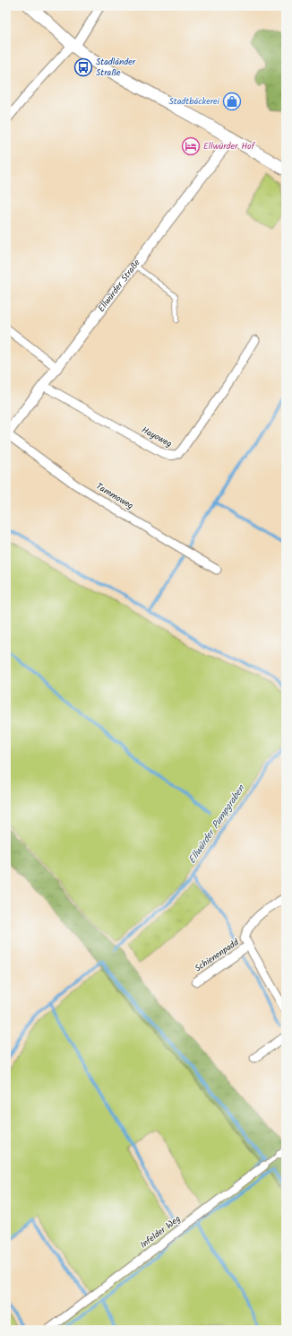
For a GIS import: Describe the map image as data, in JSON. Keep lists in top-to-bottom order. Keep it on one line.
{"streets":{"street":["Ellwürder Straße","Hayoweg","Tammoweg","Schienenpadd","Infelder Weg"]},"crossings":[["Ellwürder Straße","Hayoweg"],["Ellwürder Straße","Tammoweg"]],"water":["Ellwürder Pumpgraben"],"places":{"bus stop":["Stadländer Straße"],"shop":["Stadtbäckerei"],"hotel":["Ellwürder Hof"]}}
